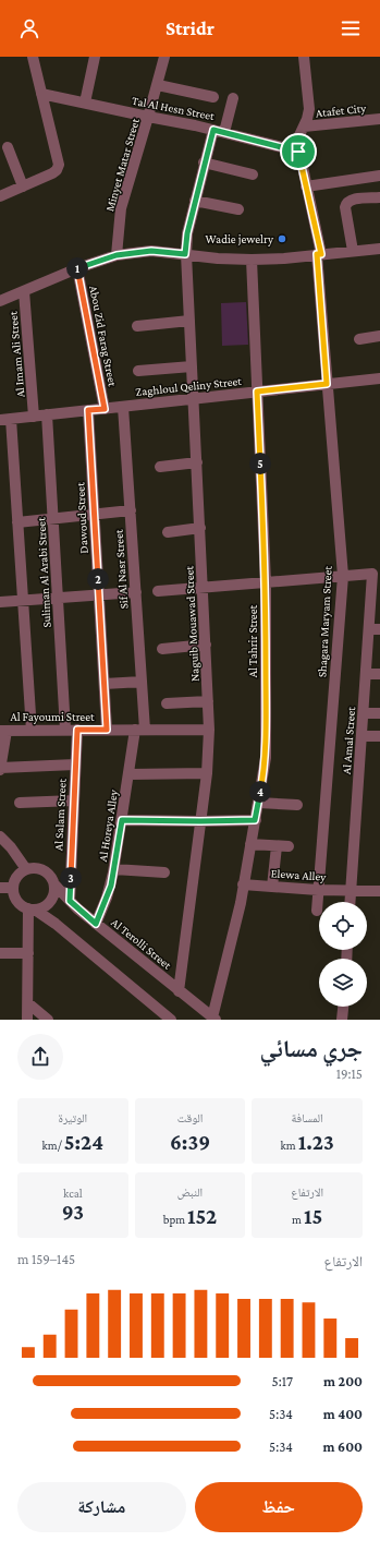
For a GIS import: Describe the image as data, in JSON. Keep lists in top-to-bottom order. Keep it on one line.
{"streets":{"street":["Tal Al Hesn Street","Atafet City","Minyet Matar Street","Abou Zid Farag Street","Al Imam Ali Street","Zaghloul Qeliny Street","Dawoud Street","Sif Al Nasr Street","Suliman Al Arabi Street","Shagara Maryam Street","Naguib Mouawad Street","Al Tahrir Street","Al Fayoumi Street","Al Amal Street","Al Salam Street","Al Horeya Alley","Elewa Alley","Al Terolli Street"]},"crossings":[["Tal Al Hesn Street","Minyet Matar Street"],["Tal Al Hesn Street","Shagara Maryam Street"],["Tal Al Hesn Street","Naguib Mouawad Street"],["Abou Zid Farag Street","Zaghloul Qeliny Street"],["Al Imam Ali Street","Zaghloul Qeliny Street"],["Zaghloul Qeliny Street","Dawoud Street"],["Zaghloul Qeliny Street","Sif Al Nasr Street"],["Zaghloul Qeliny Street","Suliman Al Arabi Street"],["Zaghloul Qeliny Street","Shagara Maryam Street"],["Zaghloul Qeliny Street","Naguib Mouawad Street"],["Zaghloul Qeliny Street","Al Tahrir Street"],["Dawoud Street","Al Fayoumi Street"],["Sif Al Nasr Street","Al Fayoumi Street"],["Sif Al Nasr Street","Al Horeya Alley"],["Suliman Al Arabi Street","Al Fayoumi Street"],["Suliman Al Arabi Street","Al Salam Street"],["Shagara Maryam Street","Al Amal Street"],["Shagara Maryam Street","Elewa Alley"],["Naguib Mouawad Street","Al Fayoumi Street"],["Naguib Mouawad Street","Al Terolli Street"],["Al Tahrir Street","Elewa Alley"],["Al Tahrir Street","Al Terolli Street"],["Al Fayoumi Street","Al Salam Street"],["Al Fayoumi Street","Al Horeya Alley"],["Al Amal Street","Elewa Alley"],["Al Salam Street","Al Terolli Street"],["Al Horeya Alley","Al Terolli Street"]],"places":["Wadie jewelry"],"page":{"header":"Stridr","pins":["1","5","2","4","3"],"heading":["جري مسائي","19:15"],"stats":[["المسافة","1.23 km"],["الوقت","6:39"],["الوتيرة","5:24 /km"],["الارتفاع","15 m"],["النبض","152 bpm"],["kcal","93"]],"chart":["الارتفاع","145–159 m"],"list":[{"name":"200 m","note":"5:17"},{"name":"400 m","note":"5:34"},{"name":"600 m","note":"5:34"}],"buttons":["حفظ","مشاركة"]}}
